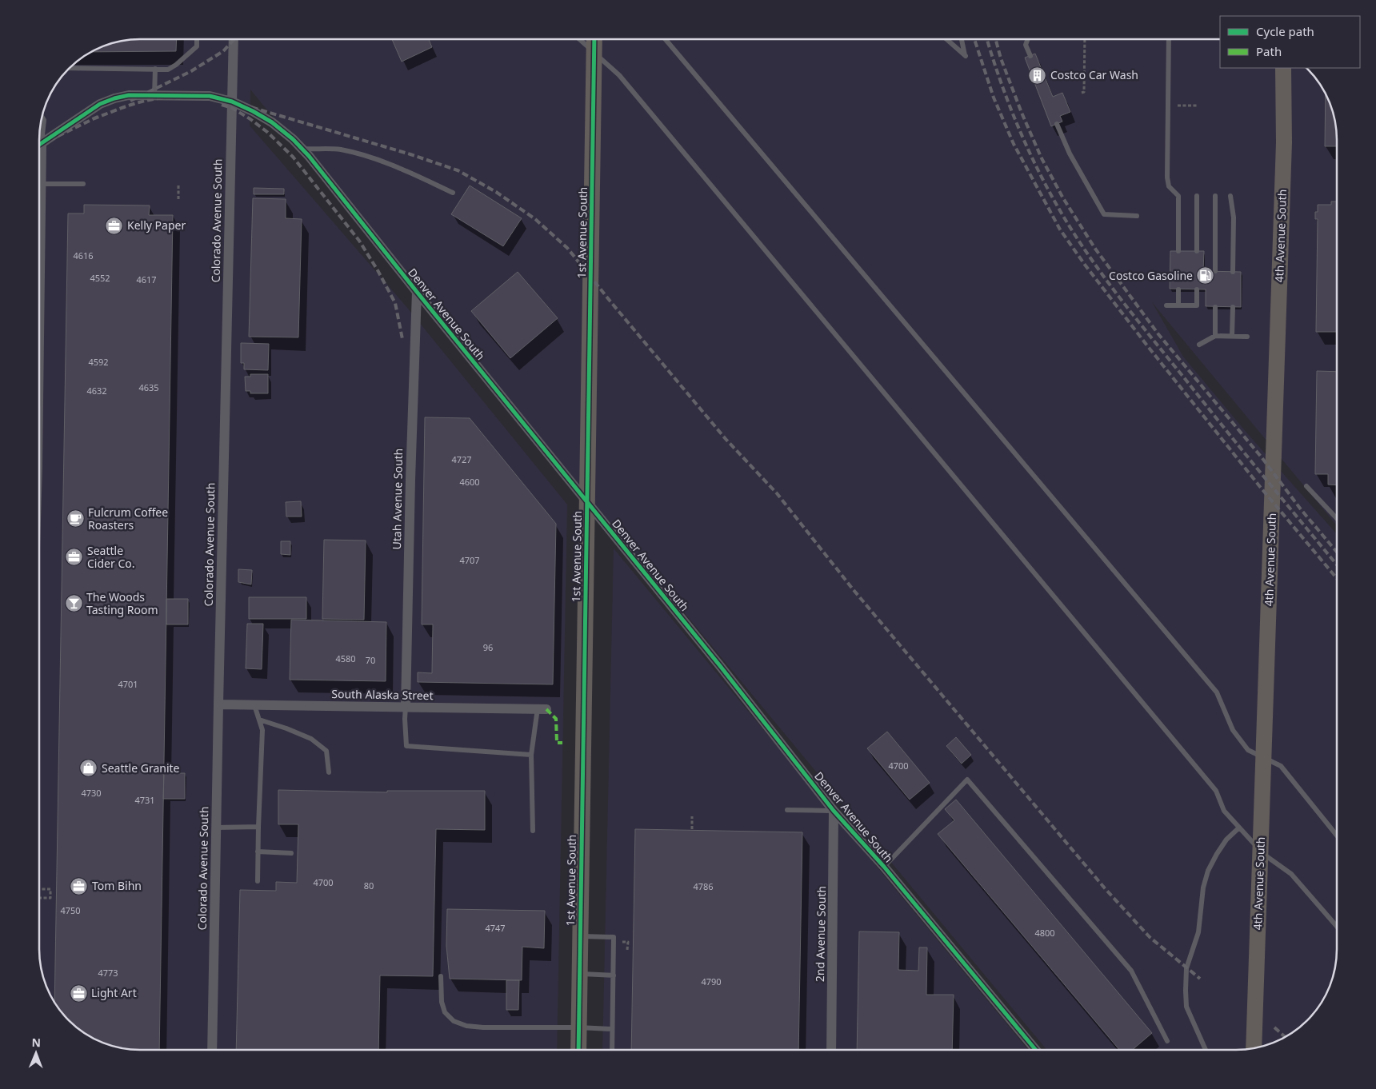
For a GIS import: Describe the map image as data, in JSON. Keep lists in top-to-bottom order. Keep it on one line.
{"streets":{"main road":["1st Avenue South","4th Avenue South"],"street":["Colorado Avenue South","Denver Avenue South","Utah Avenue South","South Alaska Street","2nd Avenue South"]},"crossings":[["Colorado Avenue South","Denver Avenue South"],["Colorado Avenue South","South Alaska Street"],["Denver Avenue South","Utah Avenue South"],["Denver Avenue South","2nd Avenue South"],["Utah Avenue South","South Alaska Street"]],"places":{"building":["Costco Car Wash"],"office":["Kelly Paper","Seattle Cider Co.","Tom Bihn","Light Art"],"fuel station":["Costco Gasoline"],"cafe":["Fulcrum Coffee Roasters"],"bar":["The Woods Tasting Room"],"shop":["Seattle Granite"]},"house_numbers":["4616","4552","4617","4592","4635","4632","4727","4600","4707","96","4580","70","4701","4700","4730","4731","4700","80","4786","4750","4747","4800","4773","4790"],"legend":["Cycle path","Path"],"north":"top"}
